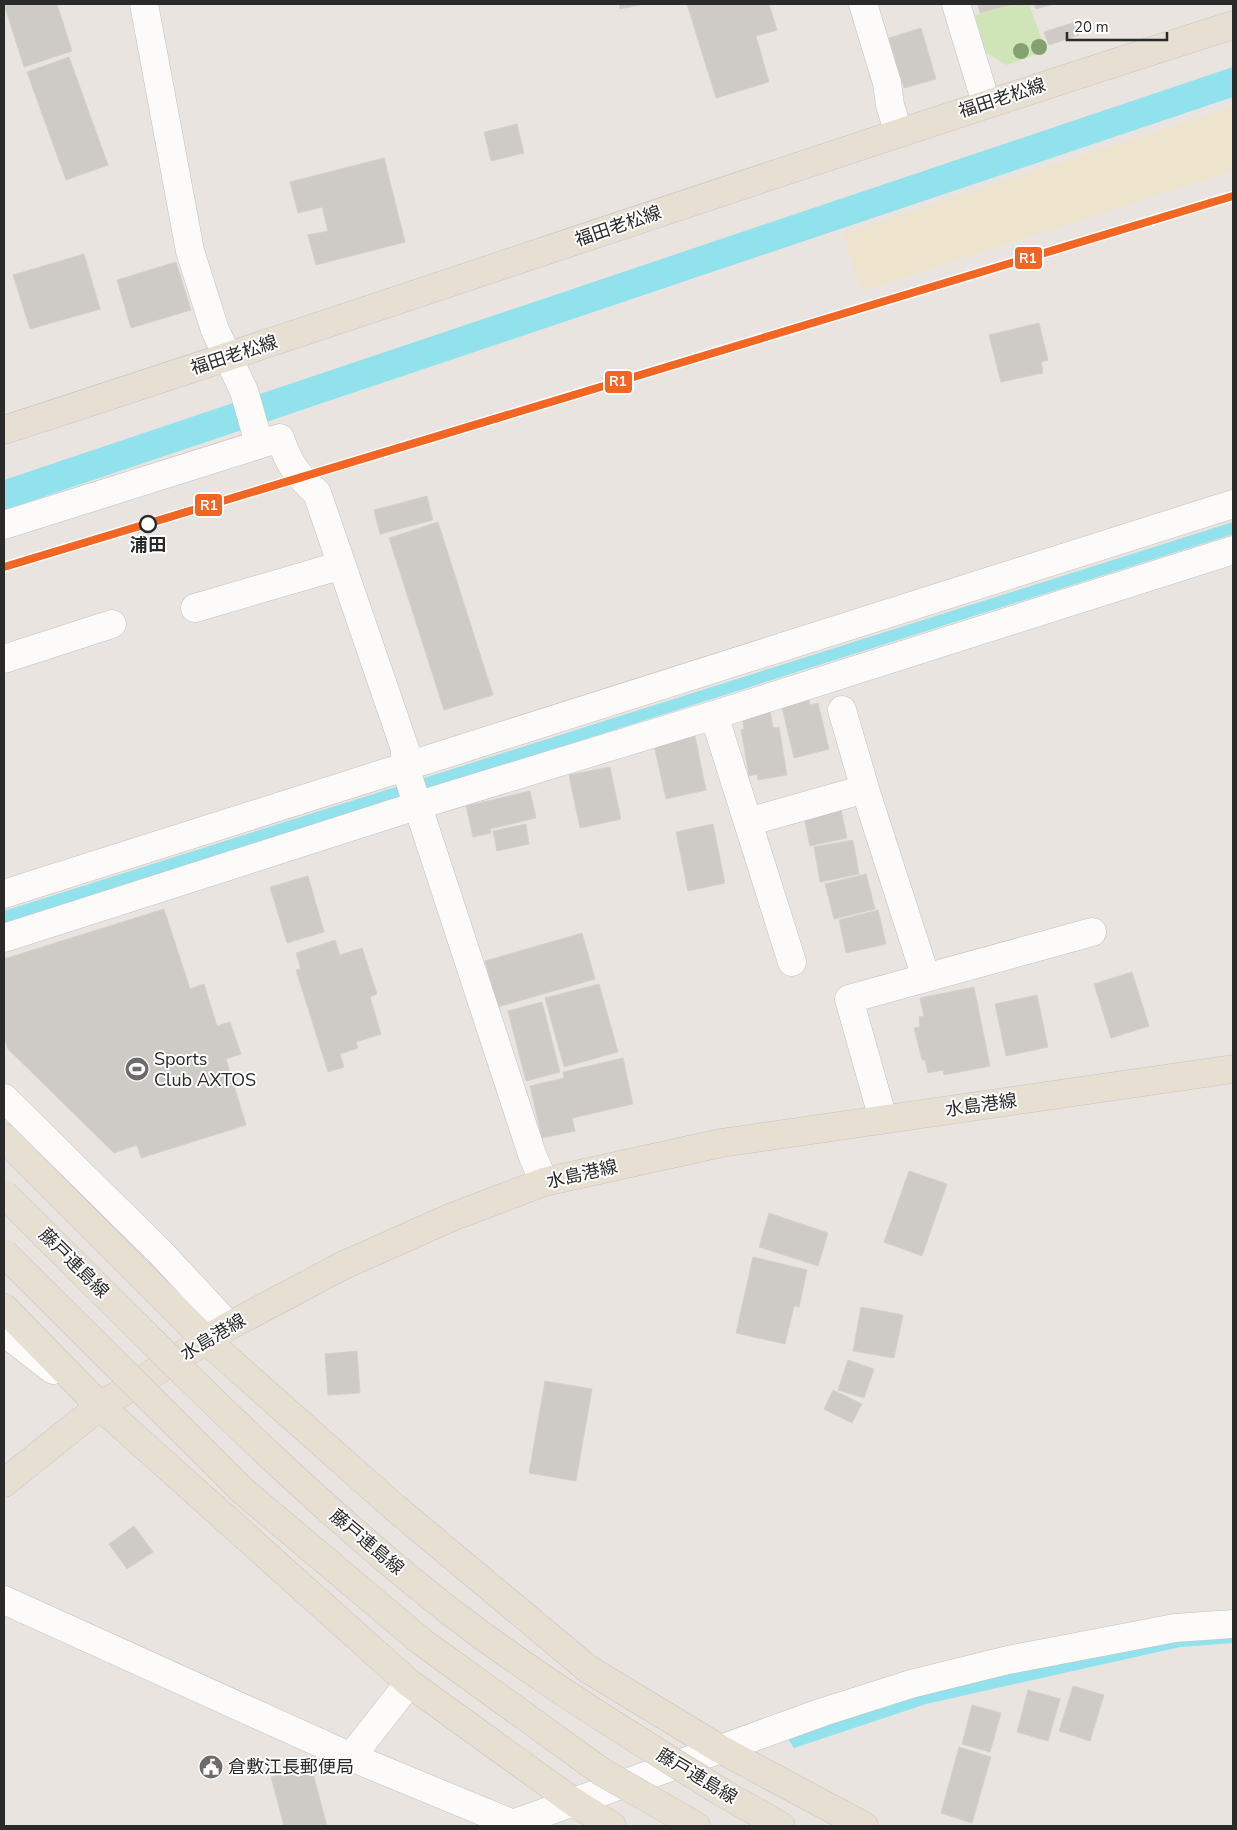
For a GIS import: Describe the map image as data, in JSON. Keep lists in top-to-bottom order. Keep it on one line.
{"streets":{"main road":["福田老松線","水島港線","藤戸連島線"]},"places":{"other":["浦田"],"sports":["Sports Club AXTOS"],"public building":["倉敷江長郵便局"]},"lines":["transit line R1"],"scale_bar":"20 m"}
